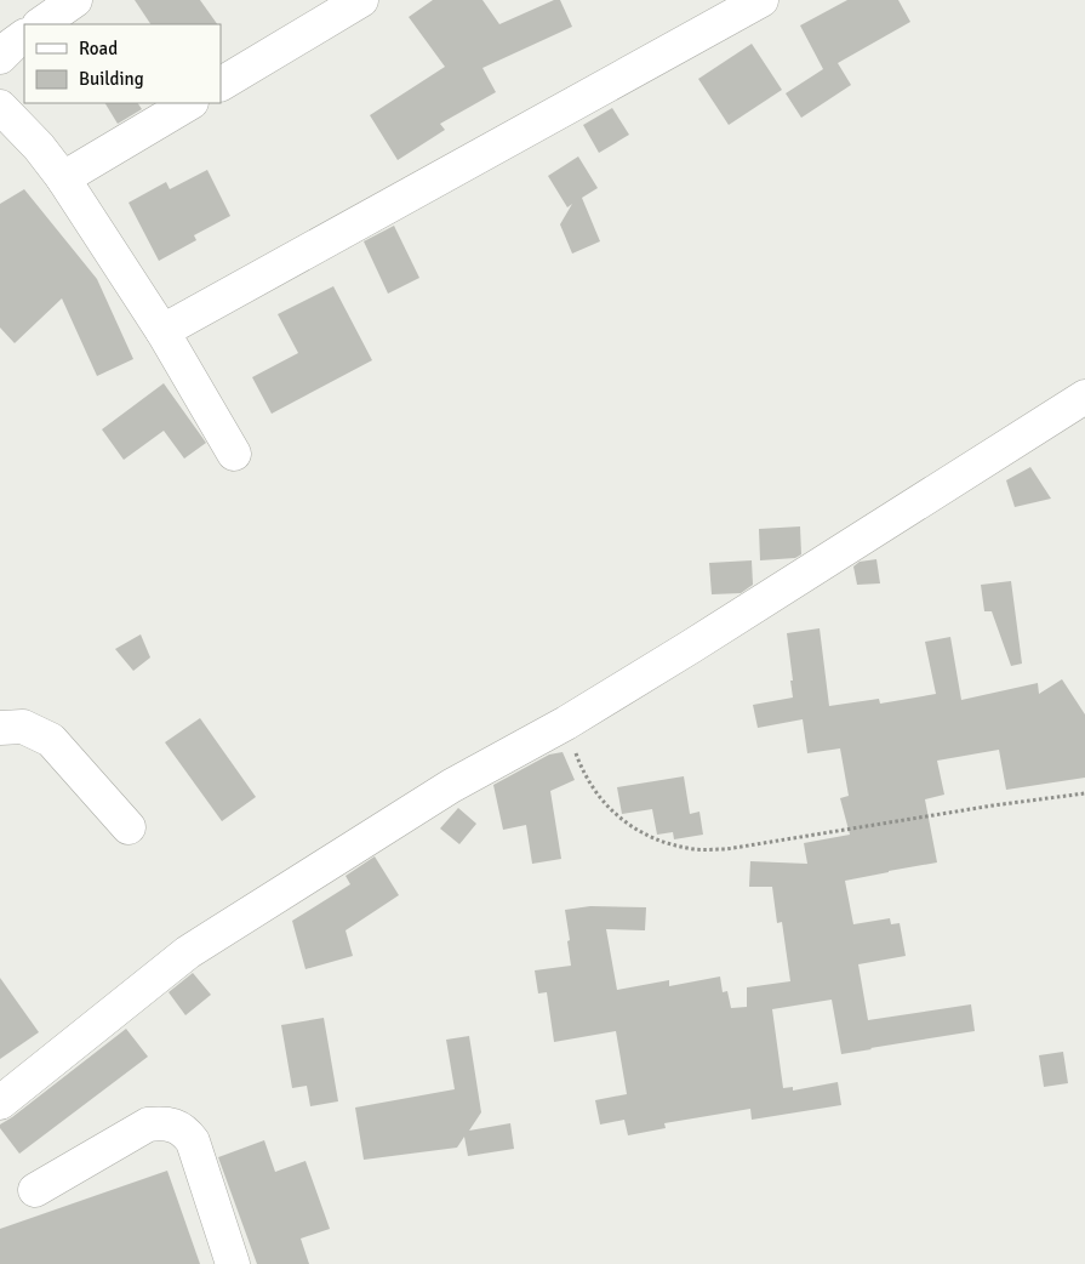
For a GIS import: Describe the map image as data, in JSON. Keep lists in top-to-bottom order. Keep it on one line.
{"legend":["Road","Building"]}
